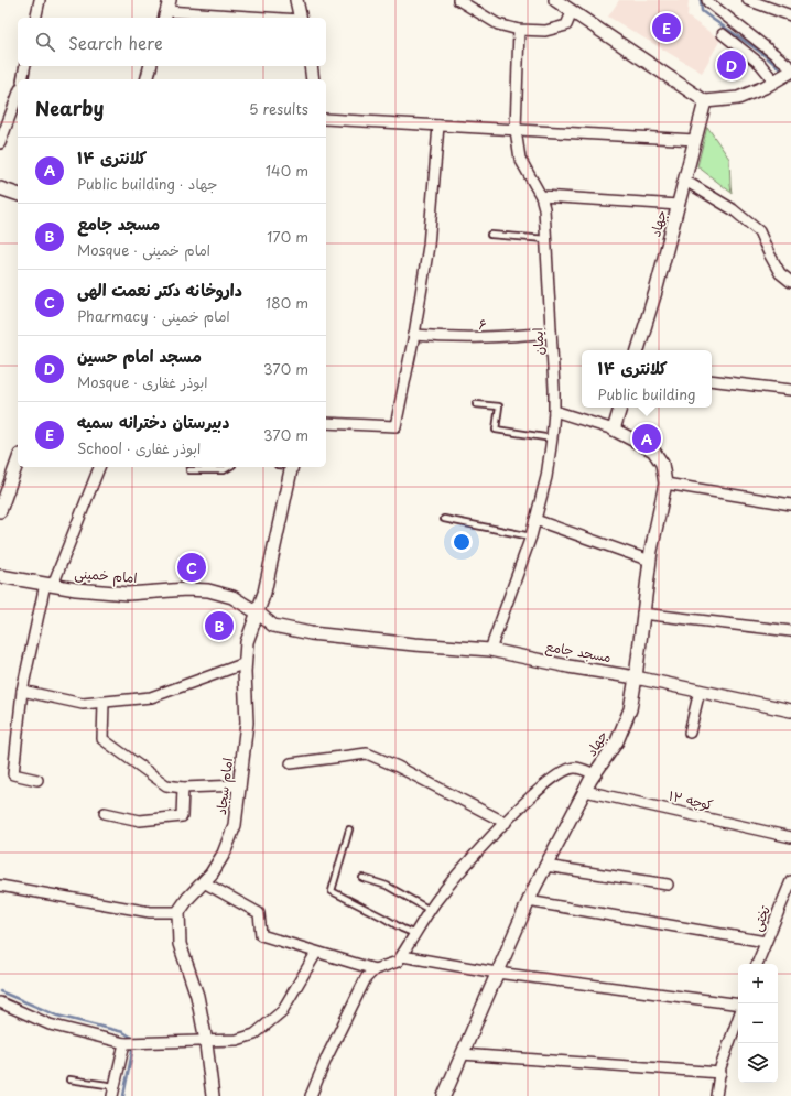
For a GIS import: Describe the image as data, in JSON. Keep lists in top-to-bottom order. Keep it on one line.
{"streets":{"street":["جهاد","۶","ایمان","امام خمینی","مسجد جامع","امام سجاد","کوچه ۱۲","تختی"]},"crossings":[["جهاد","مسجد جامع"],["جهاد","کوچه ۱۲"],["۶","ایمان"],["ایمان","مسجد جامع"],["امام خمینی","مسجد جامع"],["امام خمینی","امام سجاد"],["مسجد جامع","امام سجاد"]],"page":{"pins":["E","D","A","C","B"],"search":"Search here","heading":["Nearby","5 results"],"list":[{"mark":"A","name":"کلانتری ۱۴","note":"Public building · جهاد","value":"140 m"},{"mark":"B","name":"مسجد جامع","note":"Mosque · امام خمینی","value":"170 m"},{"mark":"C","name":"داروخانه دکتر نعمت الهی","note":"Pharmacy · امام خمینی","value":"180 m"},{"mark":"D","name":"مسجد امام حسین","note":"Mosque · ابوذر غفاری","value":"370 m"},{"mark":"E","name":"دبیرستان دخترانه سمیه","note":"School · ابوذر غفاری","value":"370 m"}],"popup":["کلانتری ۱۴","Public building"],"map_buttons":["+","−"]}}
